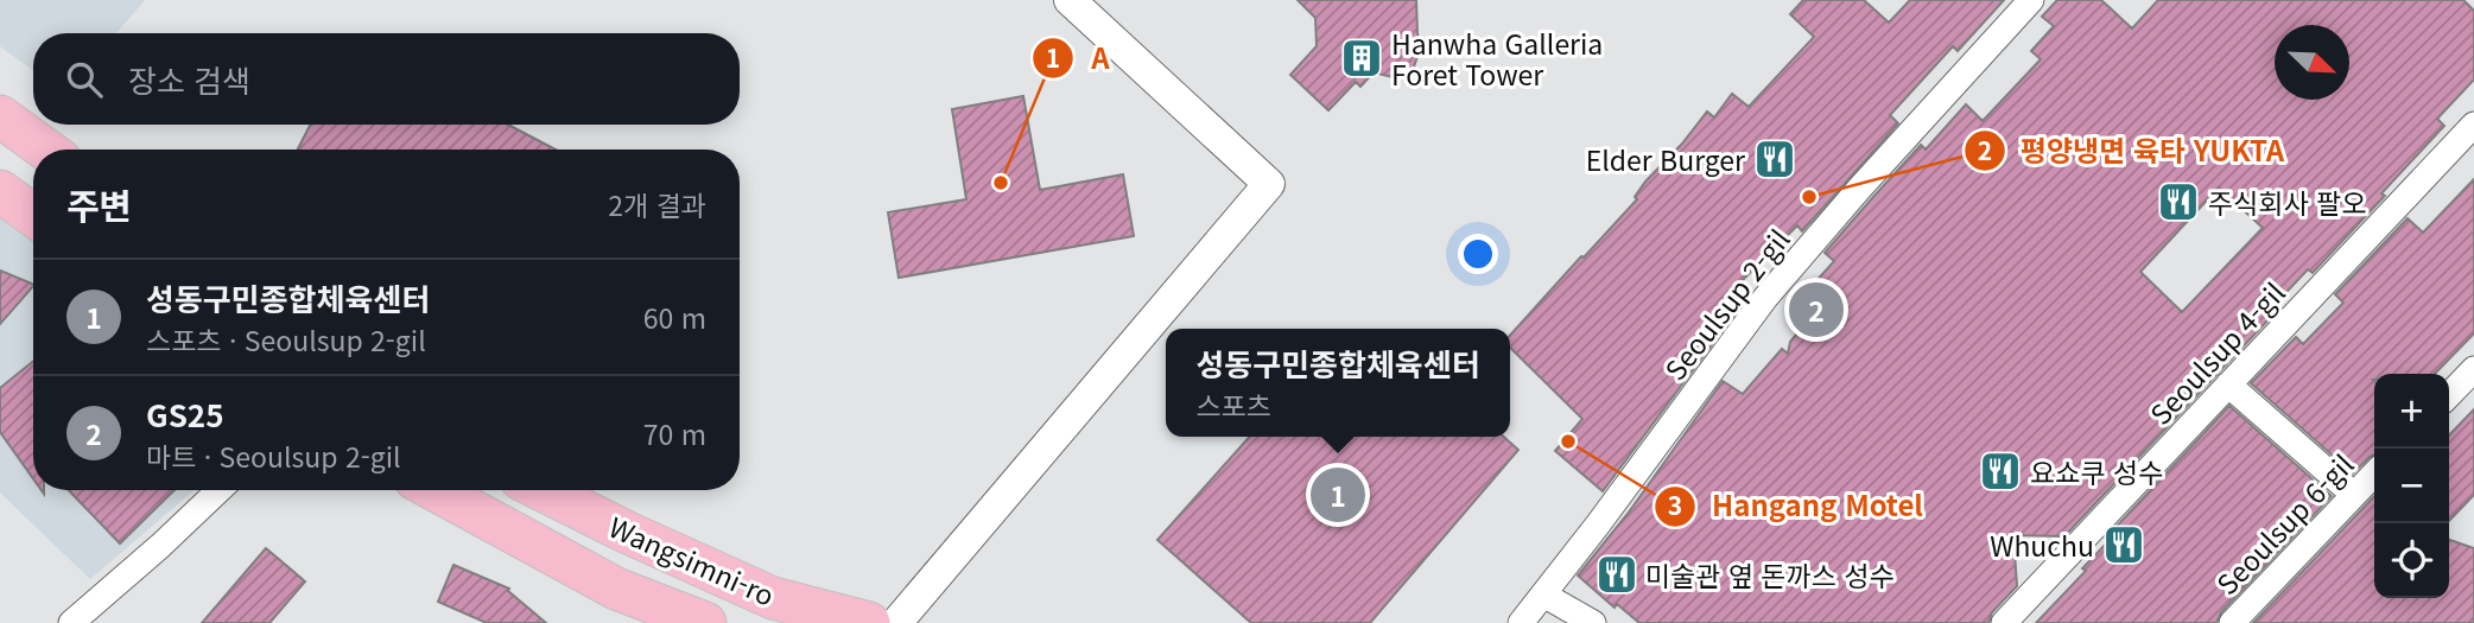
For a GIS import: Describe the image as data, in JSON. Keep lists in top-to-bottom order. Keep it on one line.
{"streets":{"main road":["Wangsimni-ro"],"street":["Seoulsup 2-gil","Seoulsup 4-gil","Seoulsup 6-gil"]},"places":{"building":["Hanwha Galleria Foret Tower"],"restaurant":["Elder Burger","주식회사 팔오","요쇼쿠 성수","Whuchu","미술관 옆 돈까스 성수"],"other":["A","평양냉면 육타 YUKTA","Hangang Motel"]},"north":"bottom right","page":{"search":"장소 검색","heading":["주변","2개 결과"],"list":[{"mark":"1","name":"성동구민종합체육센터","note":"스포츠 · Seoulsup 2-gil","value":"60 m"},{"mark":"2","name":"GS25","note":"마트 · Seoulsup 2-gil","value":"70 m"}],"pins":["2","1"],"popup":["성동구민종합체육센터","스포츠"],"map_buttons":["+","−"]}}
